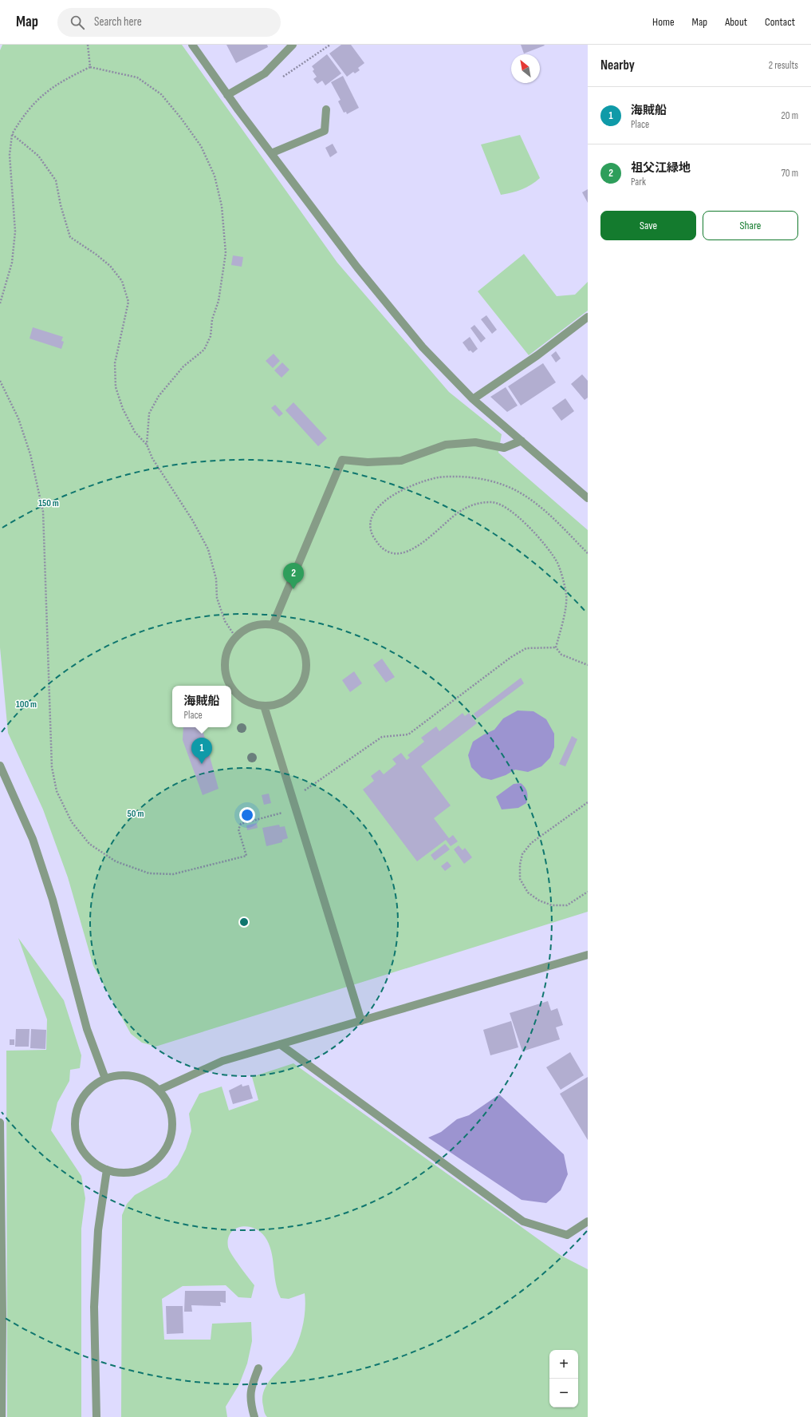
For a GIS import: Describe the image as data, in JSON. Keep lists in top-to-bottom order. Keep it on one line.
{"north":"top left","page":{"header":"Map","search":"Search here","nav":["Home","Map","About","Contact"],"heading":["Nearby","2 results"],"list":[{"mark":"1","name":"海賊船","note":"Place","value":"20 m"},{"mark":"2","name":"祖父江緑地","note":"Park","value":"70 m"}],"buttons":["Save","Share"],"pins":["2","1"],"popup":["海賊船","Place"],"map_buttons":["+","−"]},"rings":["150 m","100 m","50 m"]}
